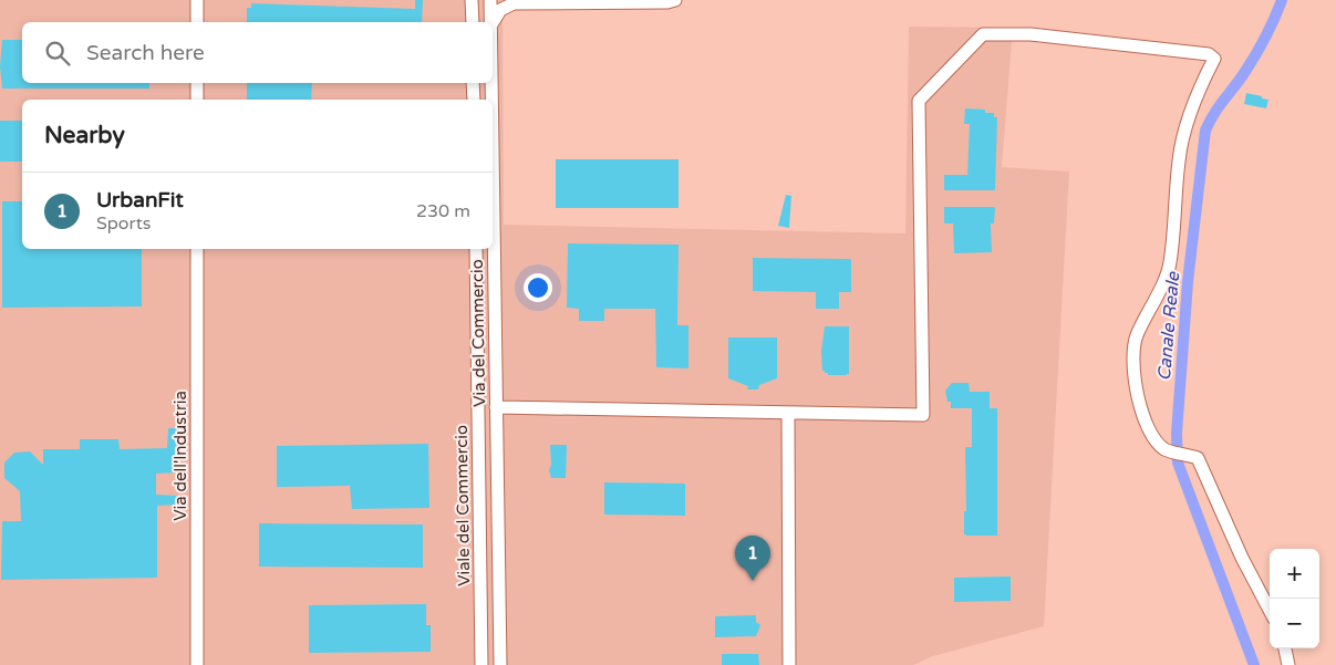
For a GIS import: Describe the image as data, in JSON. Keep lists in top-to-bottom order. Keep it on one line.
{"streets":{"street":["Via del Commercio","Via dell'Industria","Viale del Commercio"]},"water":["Canale Reale"],"page":{"search":"Search here","heading":"Nearby","list":[{"mark":"1","name":"UrbanFit","note":"Sports","value":"230 m"}],"pins":"1","map_buttons":["+","−"]}}
